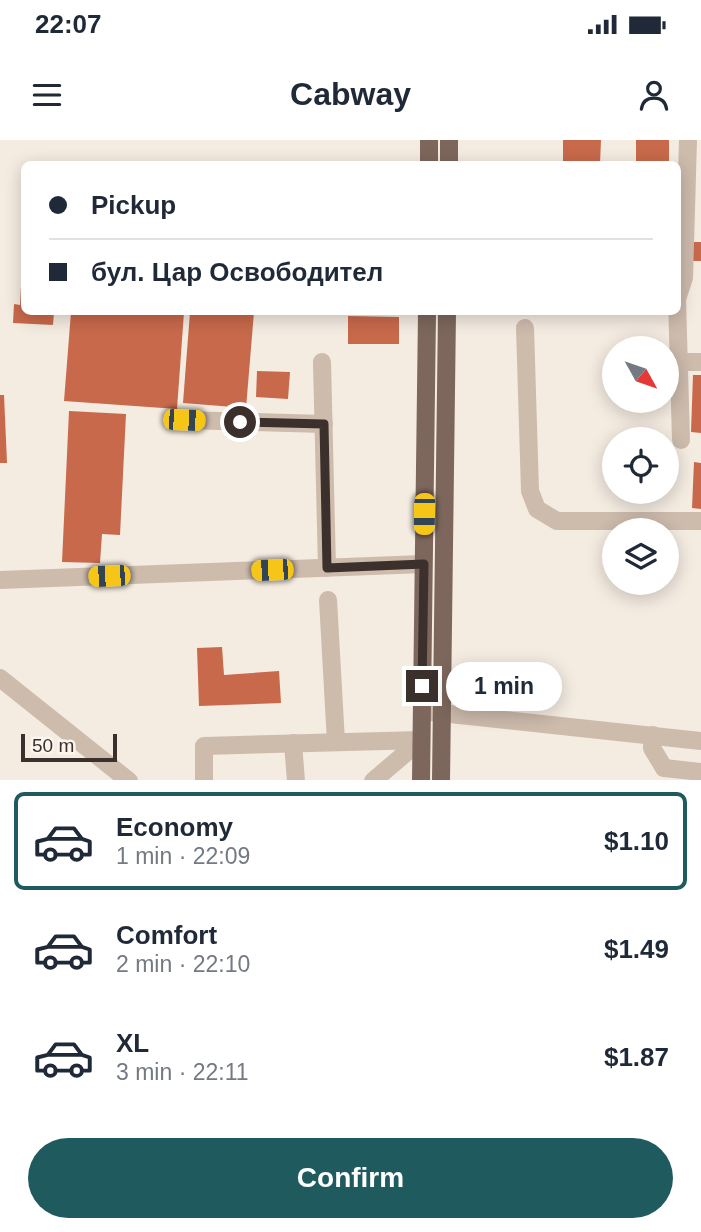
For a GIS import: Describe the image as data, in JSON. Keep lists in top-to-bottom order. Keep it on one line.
{"scale_bar":"50 m","north":"bottom right","page":{"status":"22:07","header":"Cabway","banner":["Pickup","бул. Цар Освободител"],"bubble":"1 min","scale":"50 m","list":[{"name":"Economy","note":"1 min · 22:09","value":"$1.10"},{"name":"Comfort","note":"2 min · 22:10","value":"$1.49"},{"name":"XL","note":"3 min · 22:11","value":"$1.87"}],"buttons":"Confirm"}}
